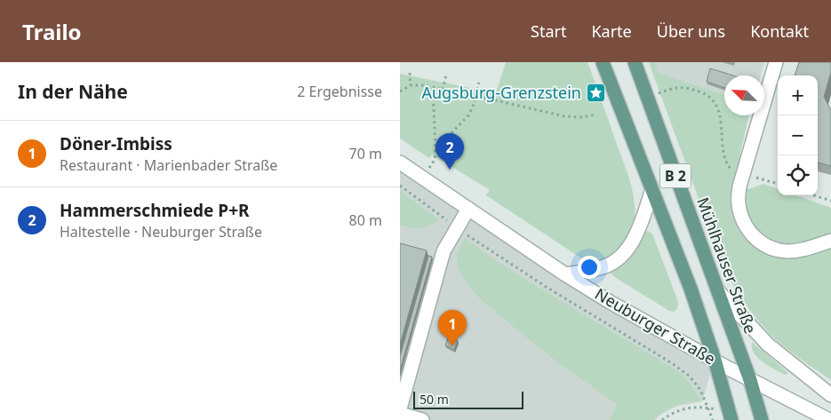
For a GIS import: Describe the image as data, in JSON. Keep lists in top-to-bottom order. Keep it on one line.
{"streets":{"main road":["B 2","Mühlhauser Straße"],"street":["Neuburger Straße"]},"crossings":[["B 2","Mühlhauser Straße"],["B 2","Neuburger Straße"],["Mühlhauser Straße","Neuburger Straße"]],"places":{"place":["Augsburg-Grenzstein"]},"scale_bar":"50 m","north":"top left","page":{"header":"Trailo","nav":["Start","Karte","Über uns","Kontakt"],"heading":["In der Nähe","2 Ergebnisse"],"map_buttons":["+","−"],"list":[{"mark":"1","name":"Döner-Imbiss","note":"Restaurant · Marienbader Straße","value":"70 m"},{"mark":"2","name":"Hammerschmiede P+R","note":"Haltestelle · Neuburger Straße","value":"80 m"}],"pins":["2","1"],"scale":"50 m"}}
